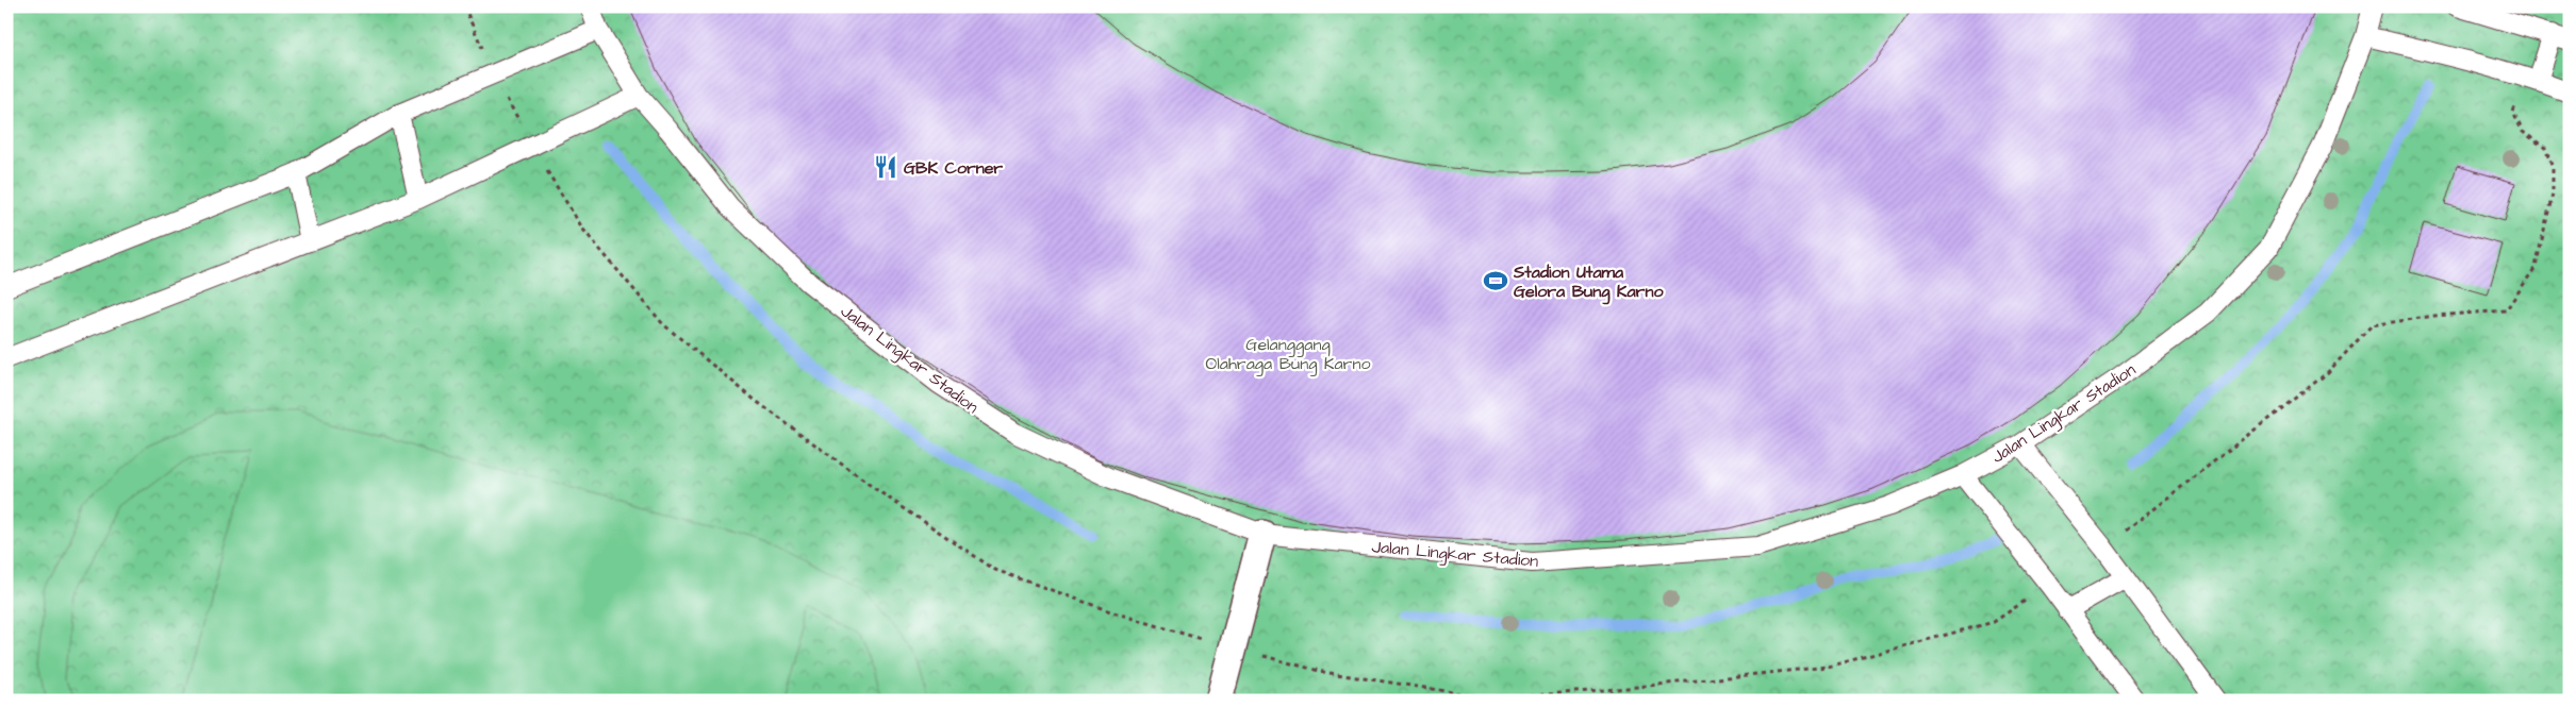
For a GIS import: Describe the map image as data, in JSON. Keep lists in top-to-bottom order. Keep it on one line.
{"streets":{"lane":["Jalan Lingkar Stadion"]},"parks":["Gelanggang Olahraga Bung Karno"],"places":{"restaurant":["GBK Corner"],"sports":["Stadion Utama Gelora Bung Karno"]}}
